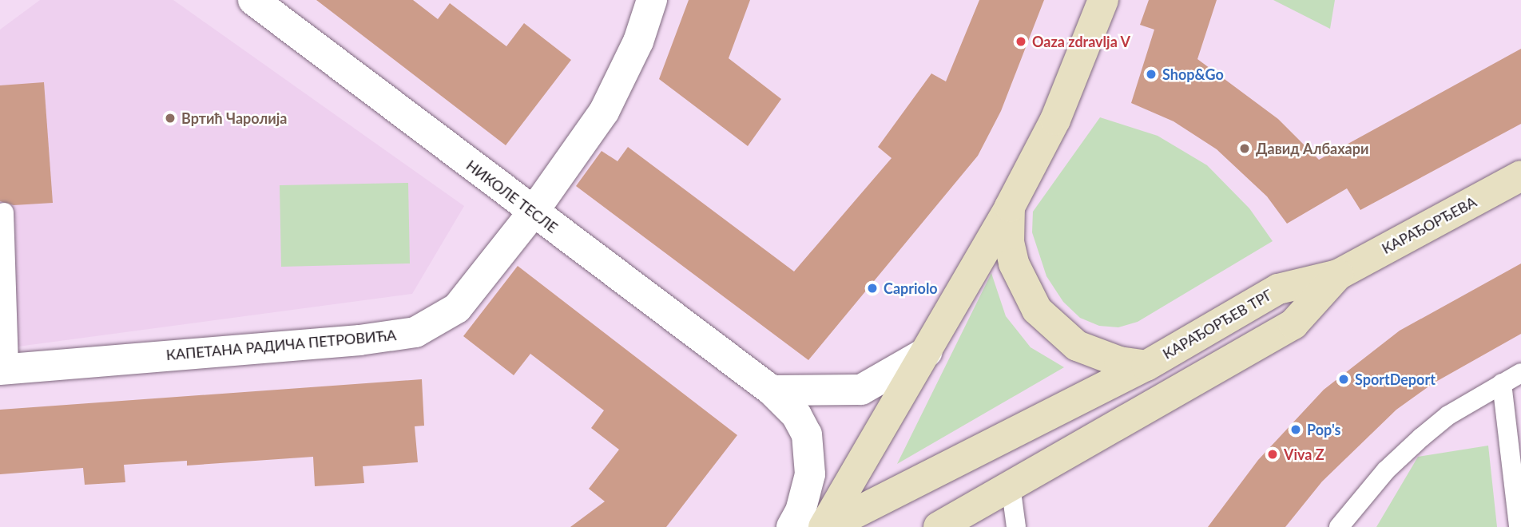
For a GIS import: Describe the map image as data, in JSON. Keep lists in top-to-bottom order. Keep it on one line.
{"streets":{"main road":["КАРАЂОРЂЕВА","КАРАЂОРЂЕВ ТРГ"],"street":["НИКОЛЕ ТЕСЛЕ","КАПЕТАНА РАДИЧА ПЕТРОВИЋА"]},"crossings":[["НИКОЛЕ ТЕСЛЕ","КАПЕТАНА РАДИЧА ПЕТРОВИЋА"],["КАРАЂОРЂЕВА","КАРАЂОРЂЕВ ТРГ"]],"places":["Oaza zdravlja V","Shop&Go","Вртић Чаролија","Давид Албахари","Capriolo","SportDeport","Pop's","Viva Z"]}
